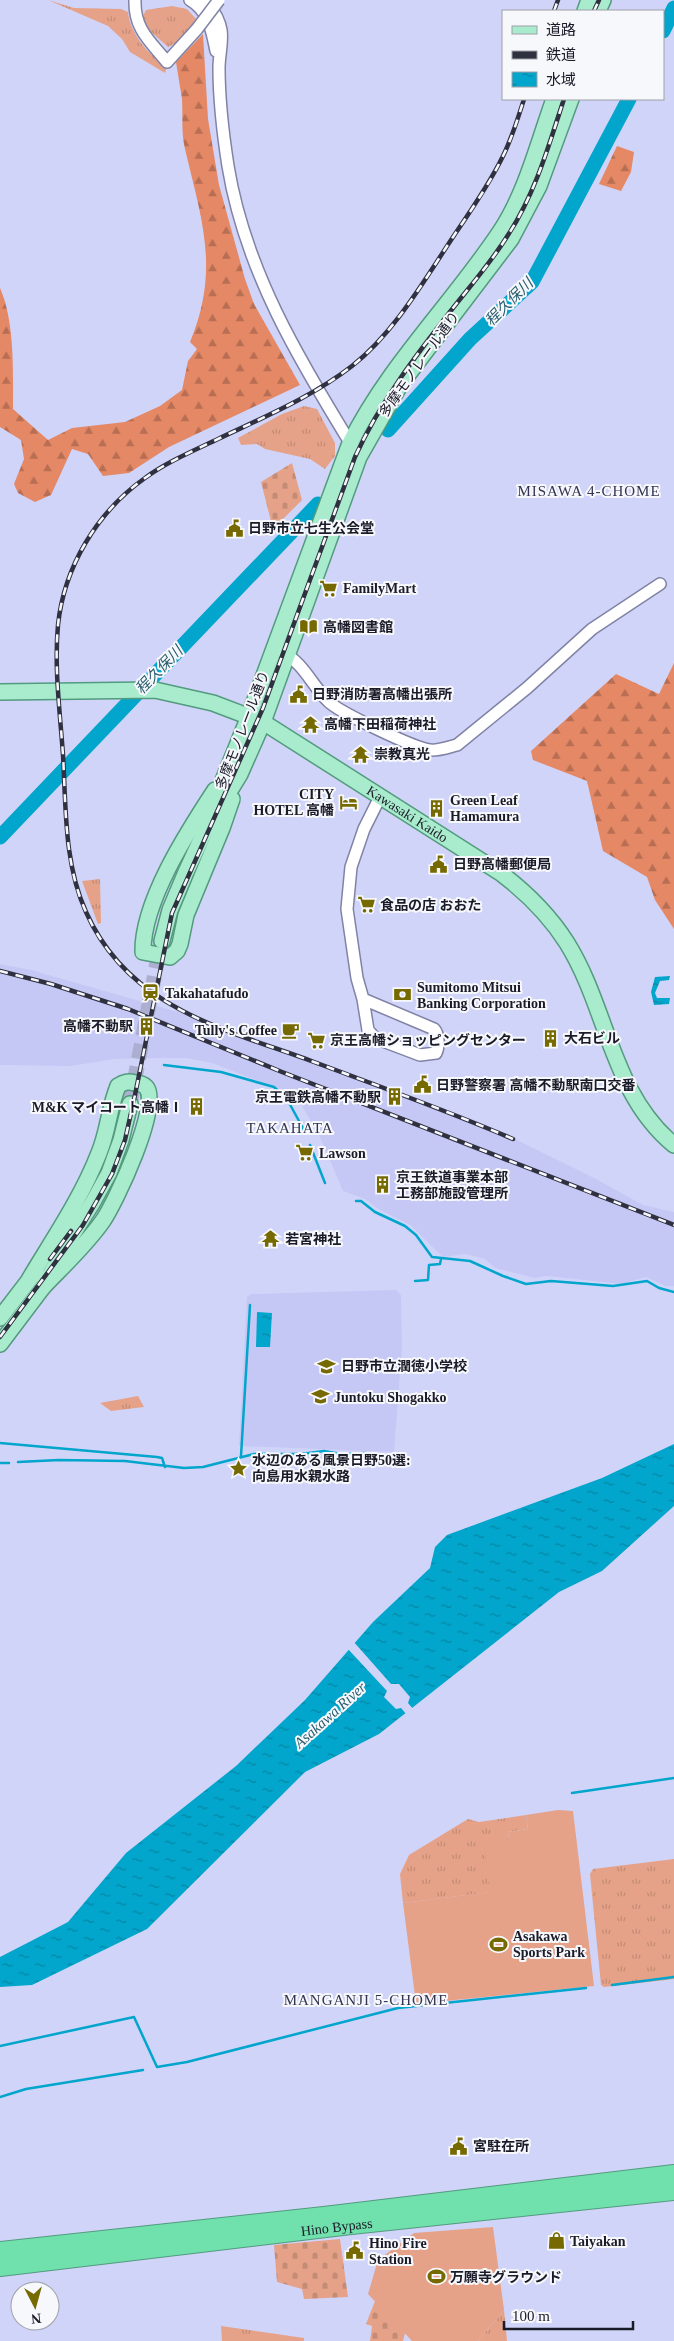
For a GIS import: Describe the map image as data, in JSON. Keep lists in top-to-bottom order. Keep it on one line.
{"streets":{"highway":["Hino Bypass"],"main road":["多摩モノレール通り","Kawasaki Kaido"]},"crossings":[["多摩モノレール通り","Kawasaki Kaido"]],"districts":["MISAWA 4-CHOME","TAKAHATA","MANGANJI 5-CHOME"],"water":["程久保川","Asakawa River"],"places":{"public building":["日野市立七生公会堂","日野消防署高幡出張所","日野高幡郵便局","日野警察署 高幡不動駅南口交番","宮駐在所","Hino Fire Station"],"supermarket":["FamilyMart","食品の店 おおた","京王高幡ショッピングセンター","Lawson"],"library":["高幡図書館"],"temple":["高幡下田稲荷神社","崇教真光","若宮神社"],"hotel":["CITY HOTEL 高幡"],"building":["Green Leaf Hamamura","高幡不動駅","大石ビル","京王電鉄高幡不動駅","M&K マイコート高幡Ⅰ","京王鉄道事業本部 工務部施設管理所"],"station":["Takahatafudo"],"bank":["Sumitomo Mitsui Banking Corporation"],"cafe":["Tully's Coffee"],"school or university":["日野市立潤徳小学校","Juntoku Shogakko"],"place":["水辺のある風景日野50選: 向島用水親水路"],"sports":["Asakawa Sports Park","万願寺グラウンド"],"shop":["Taiyakan"]},"legend":["道路","鉄道","水域"],"scale_bar":"100 m","north":"bottom"}
